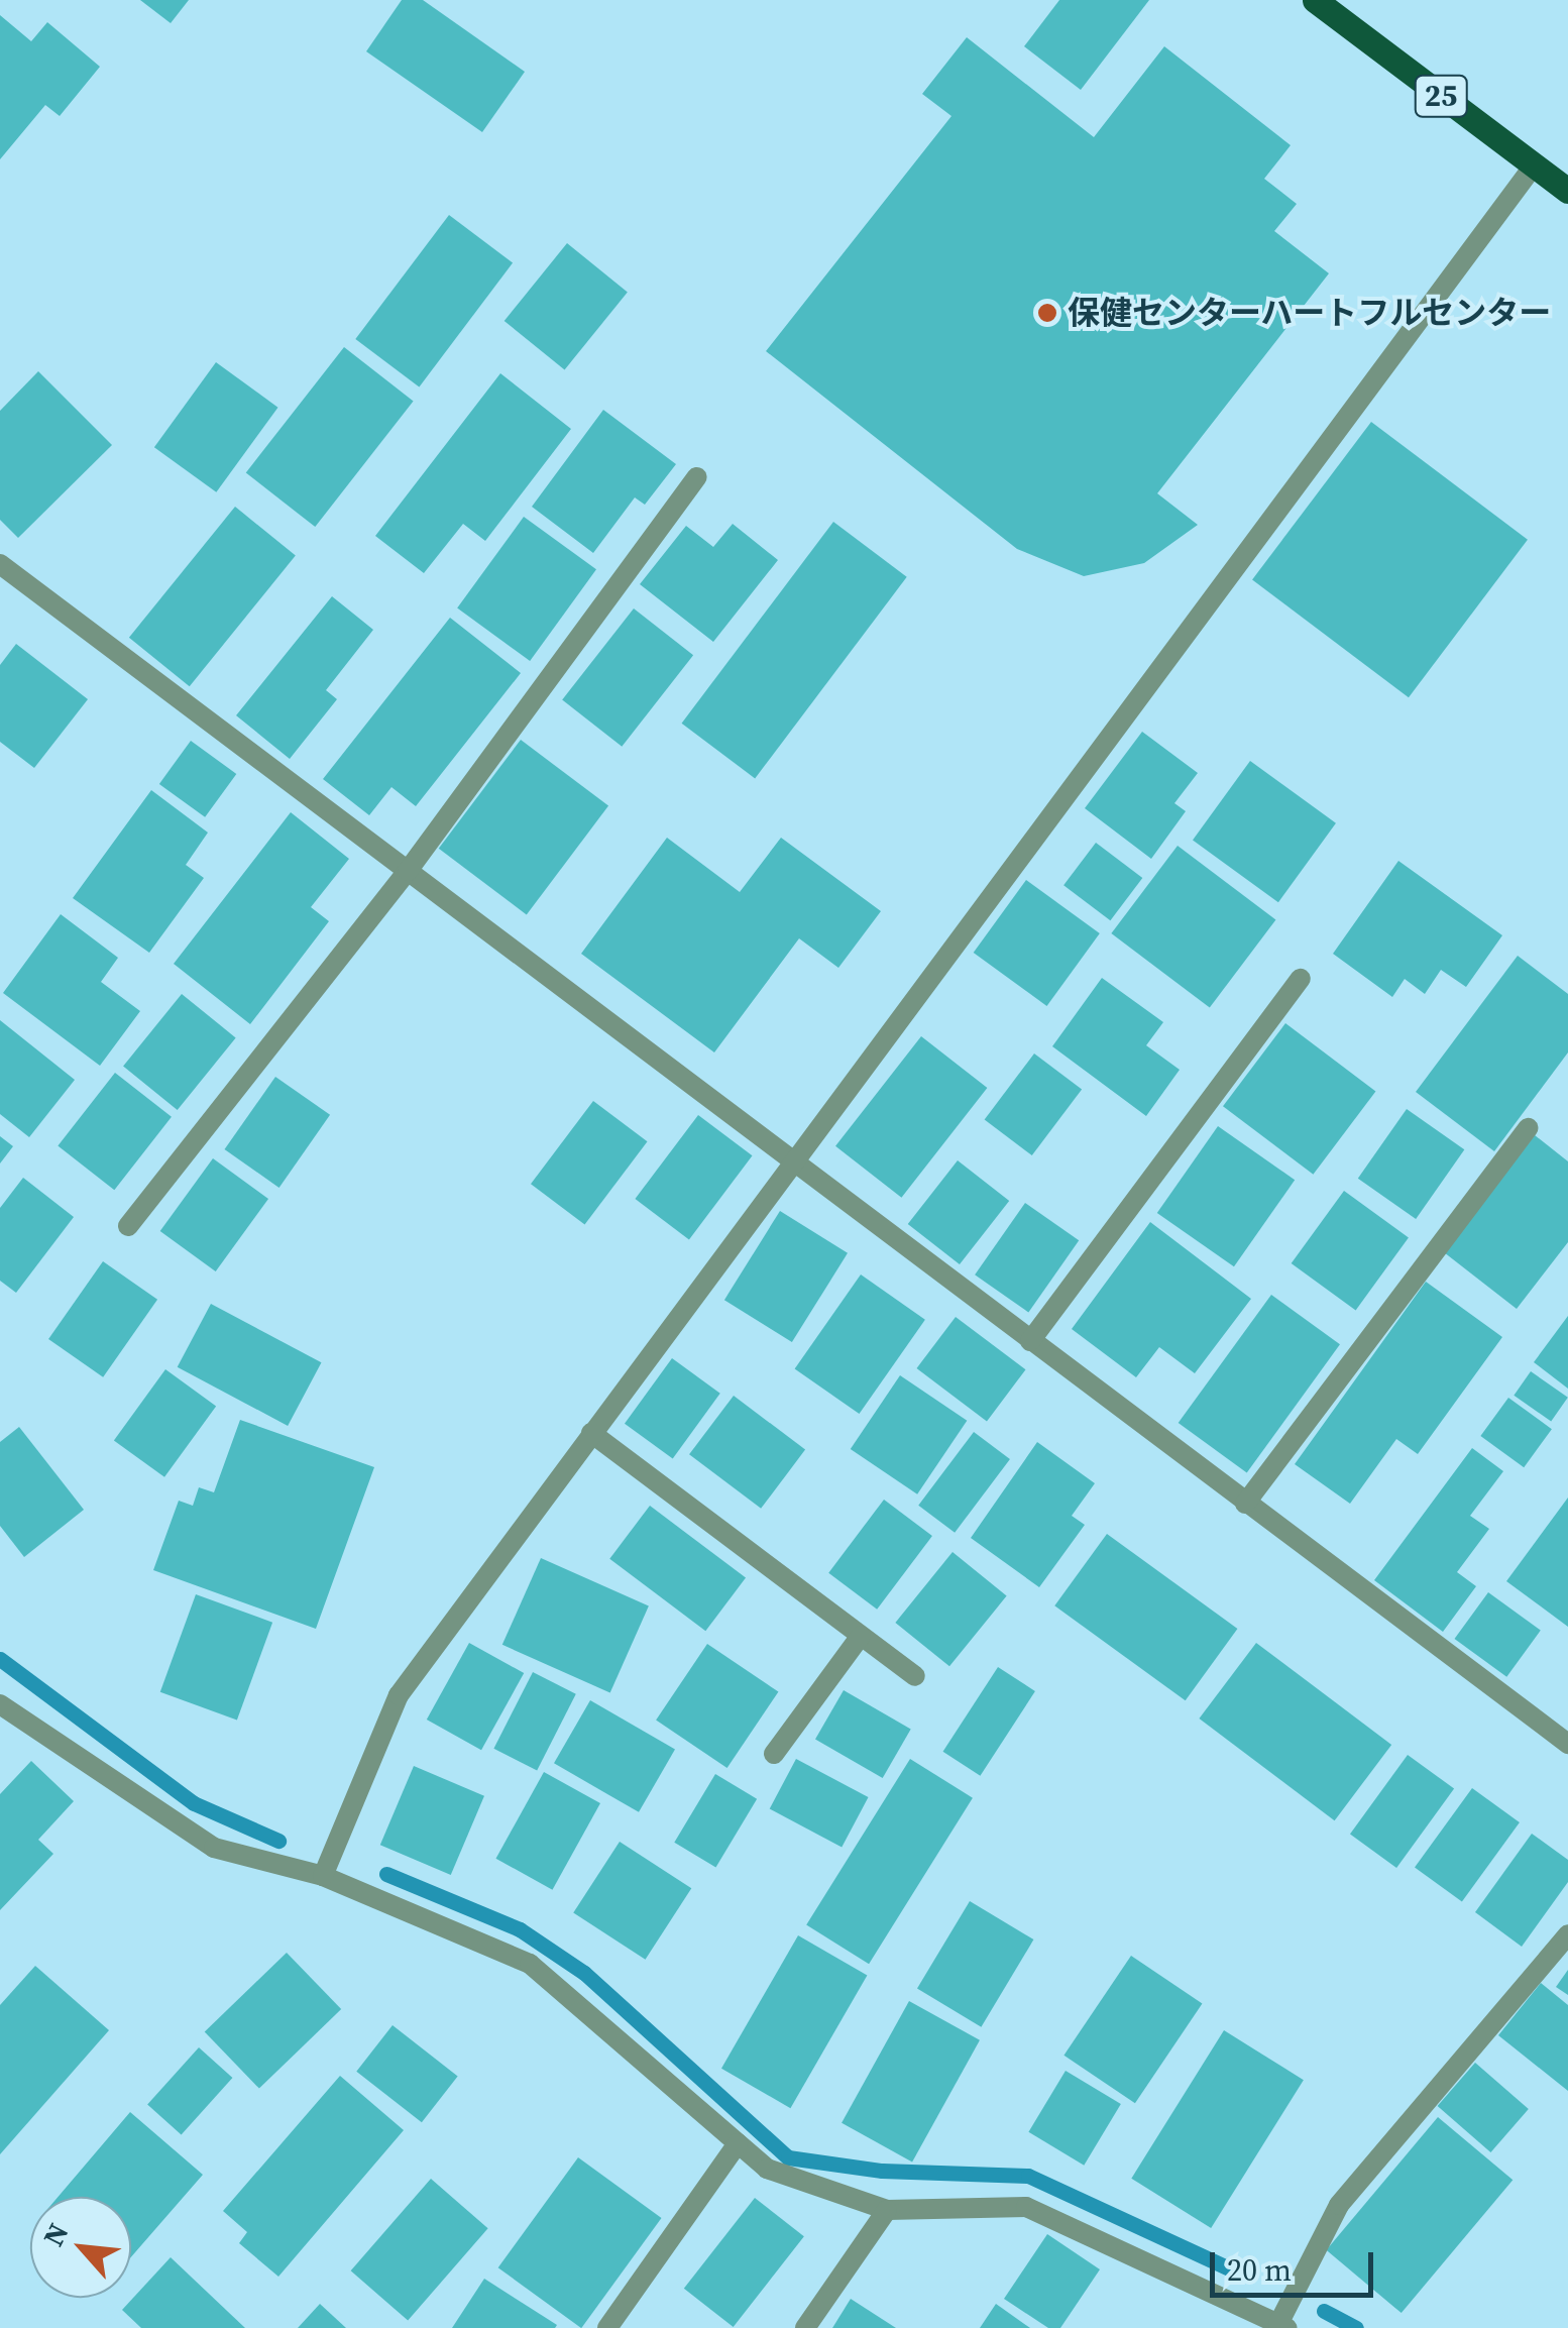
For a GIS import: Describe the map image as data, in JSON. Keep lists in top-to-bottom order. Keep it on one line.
{"streets":{"main road":["25"]},"places":["保健センターハートフルセンター"],"scale_bar":"20 m","north":"top left"}
